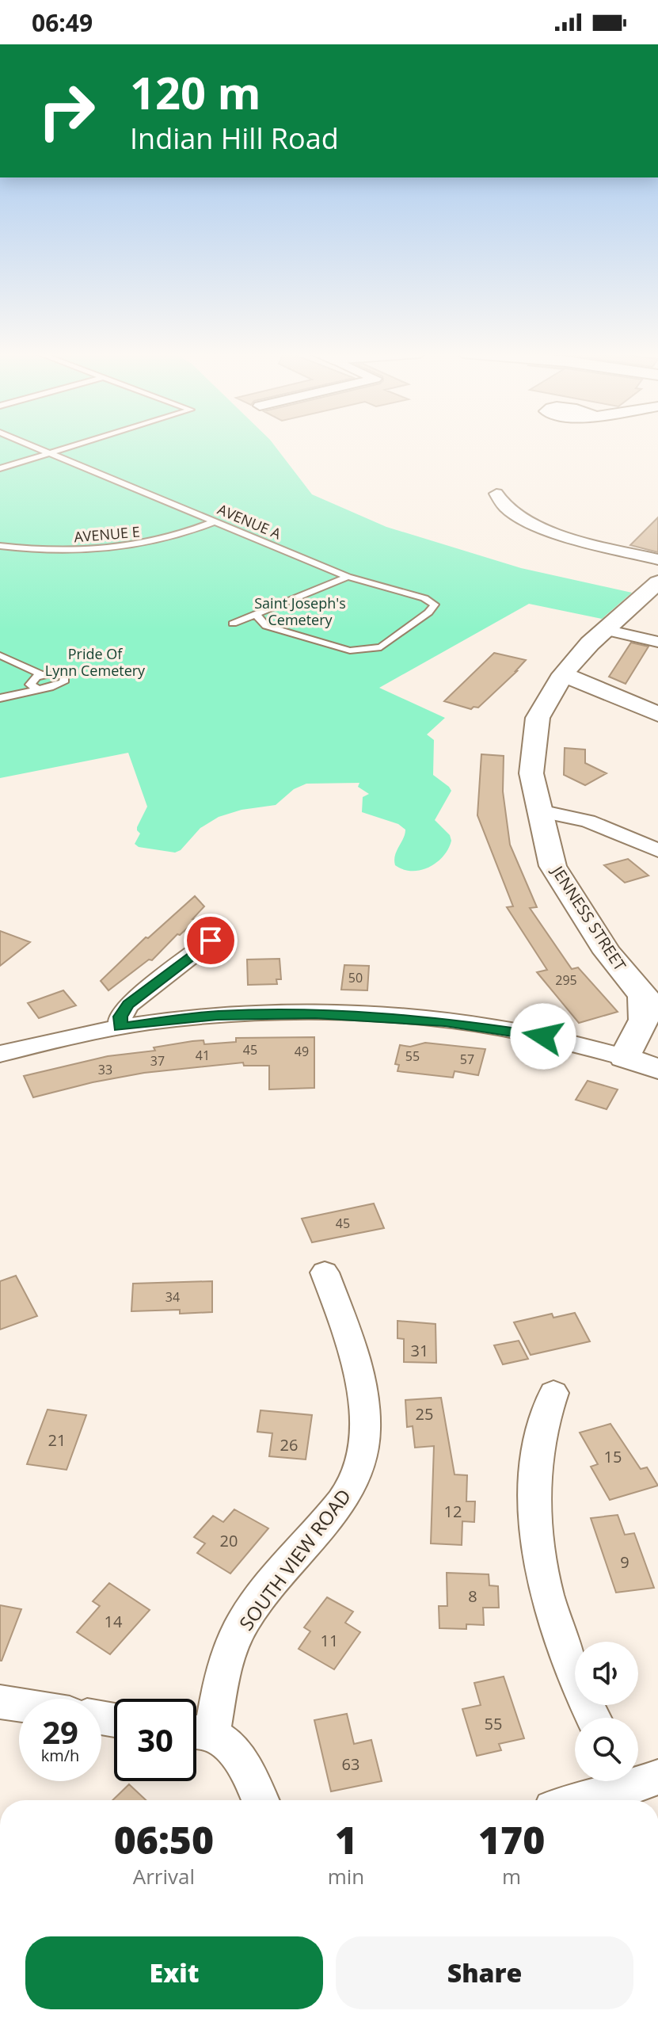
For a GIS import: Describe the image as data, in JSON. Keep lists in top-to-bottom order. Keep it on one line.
{"streets":{"street":["JENNESS STREET","SOUTH VIEW ROAD"],"lane":["AVENUE A","AVENUE E"]},"crossings":[["AVENUE A","AVENUE E"]],"parks":["Saint Joseph's Cemetery","Pride Of Lynn Cemetery"],"house_numbers":["50","295","45","49","41","55","57","37","33","45","34","31","25","21","26","15","12","20","9","8","14","11","55","63"],"page":{"status":"06:49","turn":["120 m","Indian Hill Road"],"speed":"29 km/h","limit":"30","eta":["06:50","Arrival","1","min","170","m"],"buttons":["Exit","Share"]}}
